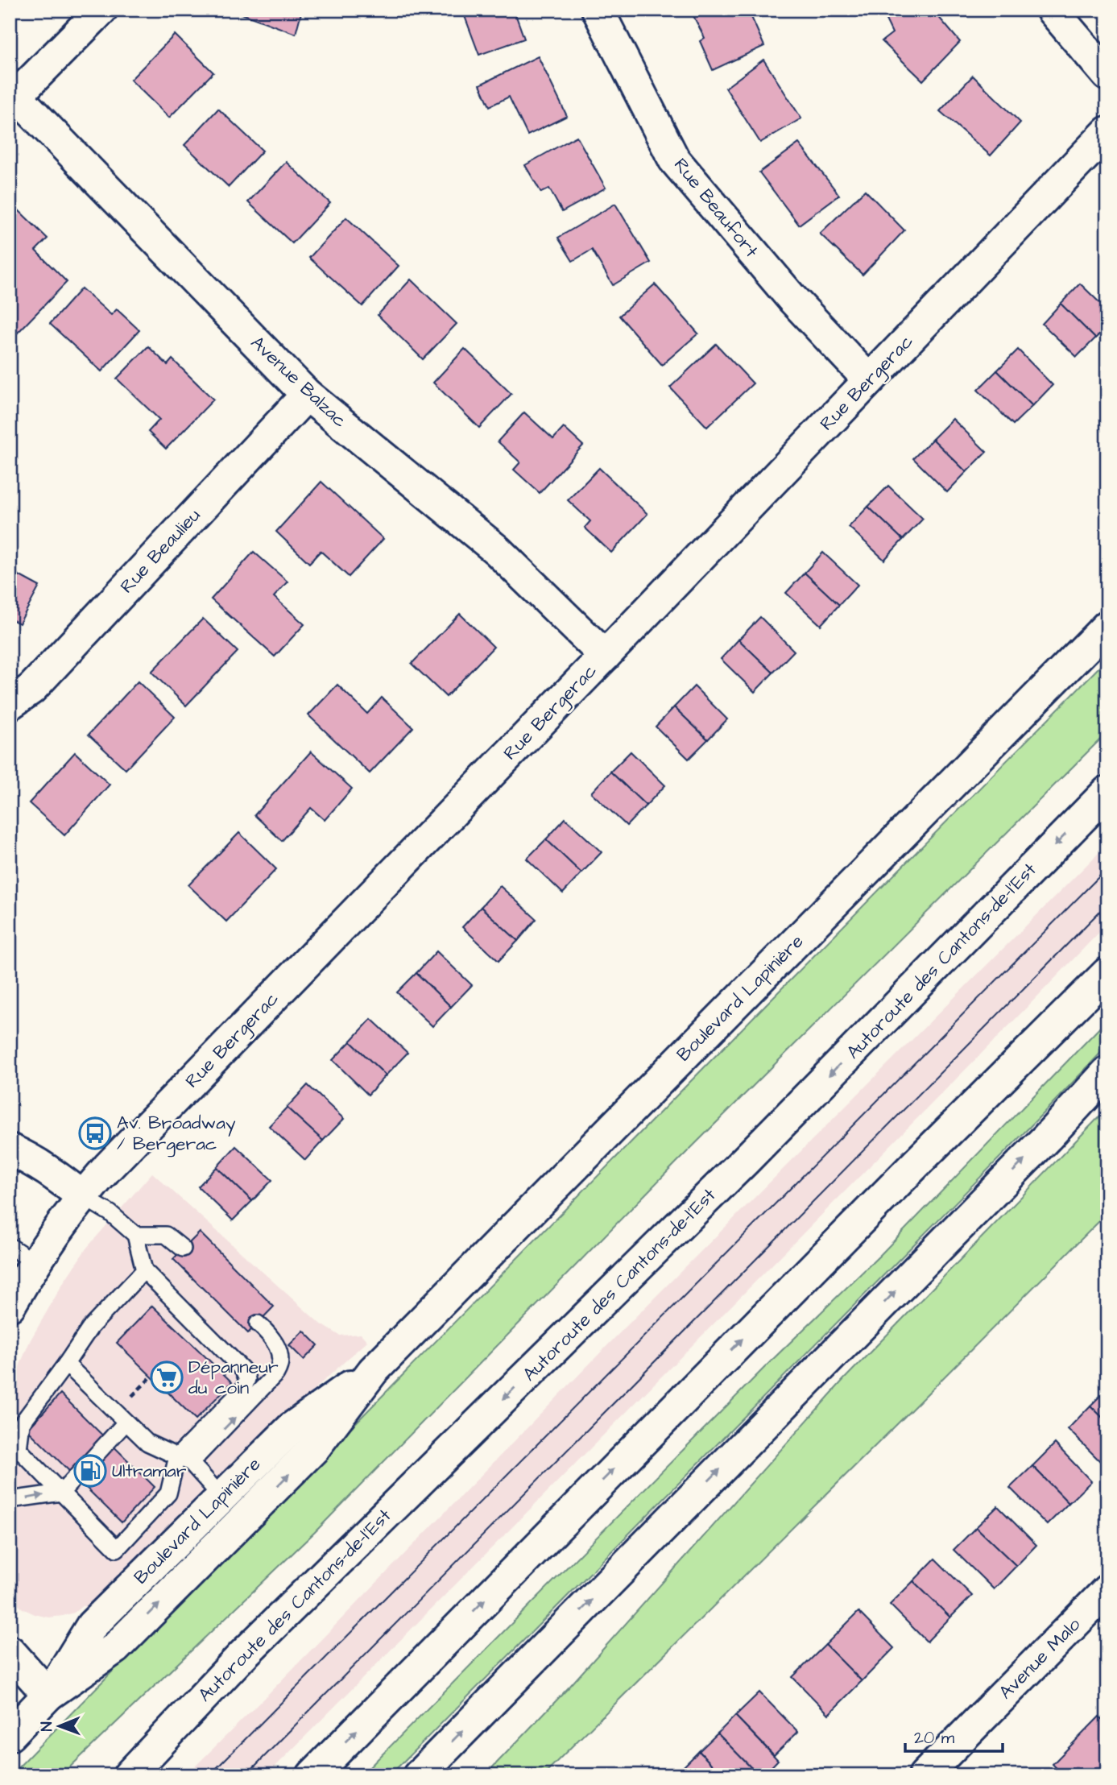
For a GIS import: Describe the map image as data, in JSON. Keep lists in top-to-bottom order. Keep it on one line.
{"streets":{"main road":["Rue Beaufort","Avenue Balzac","Rue Bergerac","Rue Beaulieu","Autoroute des Cantons-de-l'Est","Boulevard Lapinière","Avenue Malo"]},"crossings":[["Rue Beaufort","Rue Bergerac"],["Avenue Balzac","Rue Bergerac"],["Avenue Balzac","Rue Beaulieu"]],"places":{"bus stop":["Av. Broadway / Bergerac"],"supermarket":["Dépanneur du coin"],"fuel station":["Ultramar"]},"scale_bar":"20 m","north":"left"}
